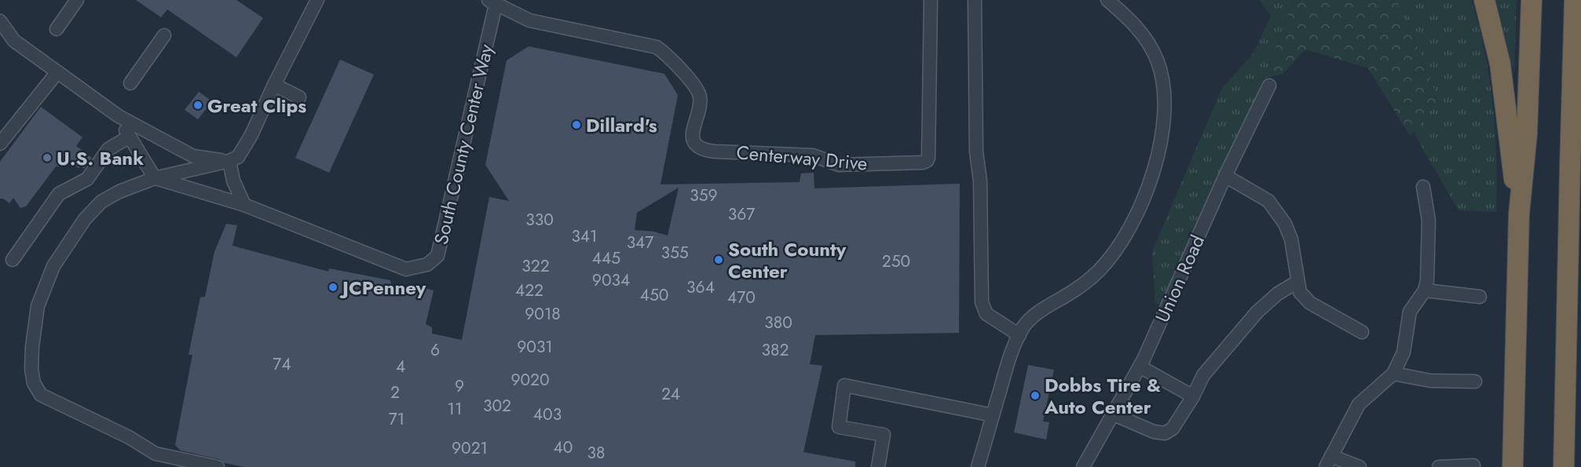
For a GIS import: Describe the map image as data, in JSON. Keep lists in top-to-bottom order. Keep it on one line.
{"streets":{"street":["South County Center Way","Centerway Drive","Union Road"]},"crossings":[["South County Center Way","Centerway Drive"]],"places":["Great Clips","Dillard's","U.S. Bank","South County Center","JCPenney","Dobbs Tire & Auto Center"],"house_numbers":["359","367","330","341","347","355","445","250","322","9034","364","422","450","470","9018","380","9031","6","382","74","4","9020","9","2","24","302","11","403","71","40","9021","38"]}
